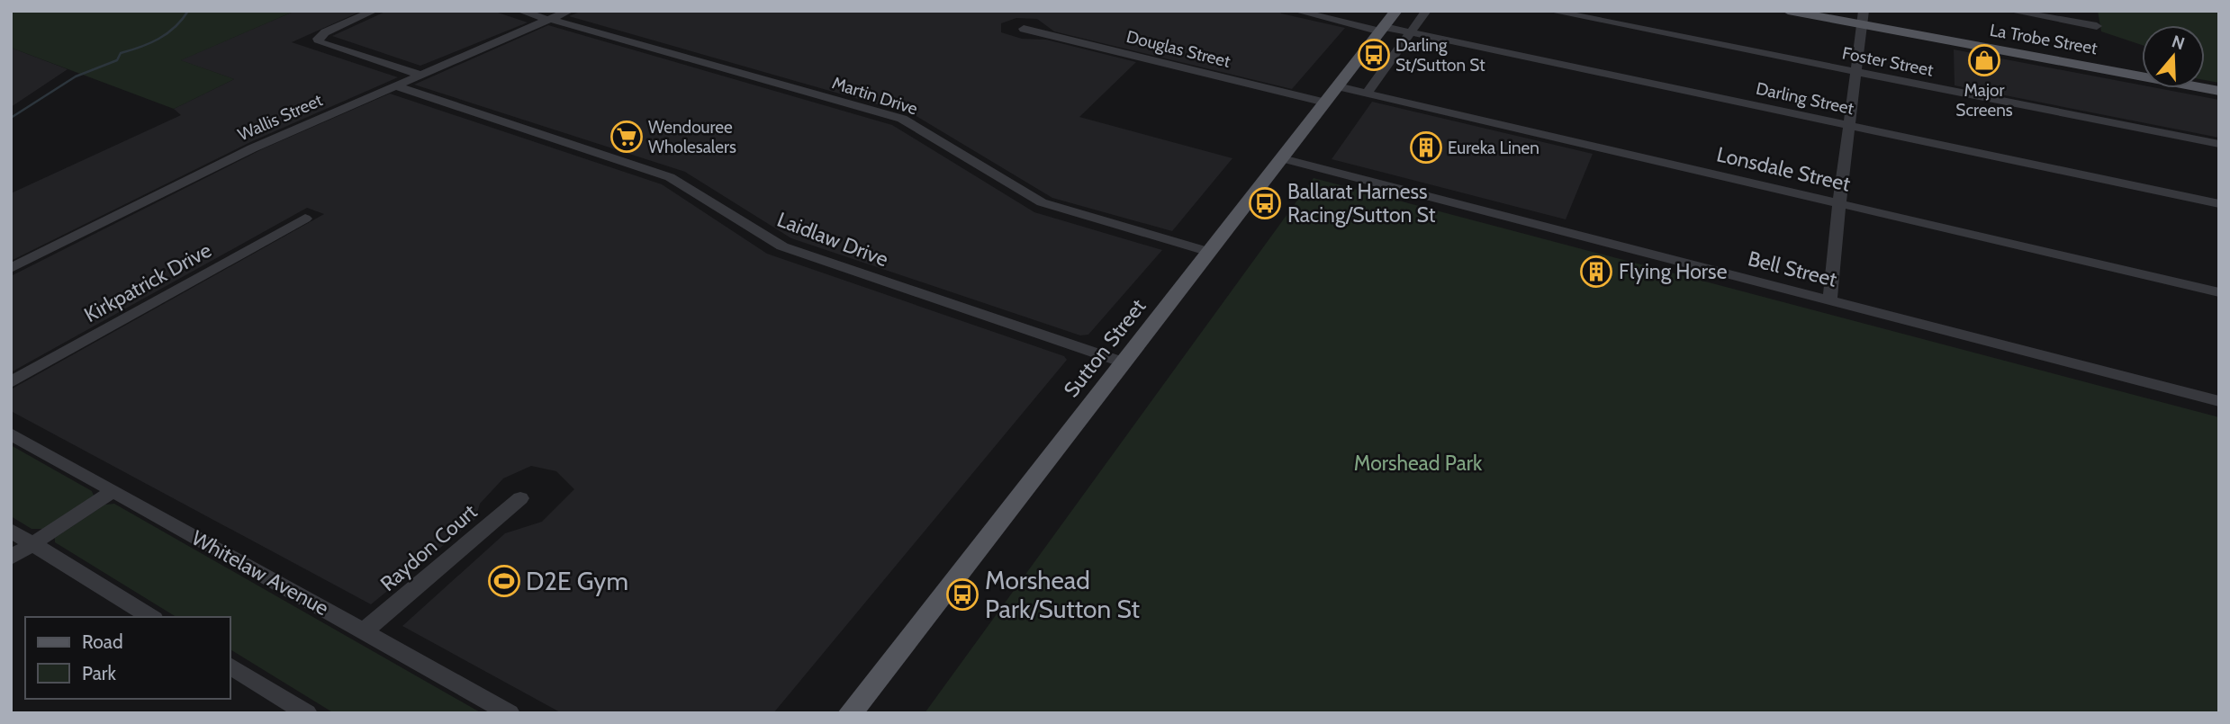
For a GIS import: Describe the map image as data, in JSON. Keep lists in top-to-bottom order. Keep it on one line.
{"streets":{"main road":["La Trobe Street","Sutton Street"],"street":["Douglas Street","Foster Street","Martin Drive","Darling Street","Wallis Street","Lonsdale Street","Laidlaw Drive","Bell Street","Kirkpatrick Drive","Raydon Court","Whitelaw Avenue"]},"crossings":[["Douglas Street","Sutton Street"],["Martin Drive","Wallis Street"],["Martin Drive","Sutton Street"],["Darling Street","Sutton Street"],["Wallis Street","Laidlaw Drive"],["Lonsdale Street","Sutton Street"],["Laidlaw Drive","Sutton Street"],["Bell Street","Sutton Street"],["Raydon Court","Whitelaw Avenue"]],"parks":["Morshead Park"],"places":{"bus stop":["Darling St/Sutton St","Ballarat Harness Racing/Sutton St","Morshead Park/Sutton St"],"shop":["Major Screens"],"supermarket":["Wendouree Wholesalers"],"building":["Eureka Linen","Flying Horse"],"sports":["D2E Gym"]},"legend":["Road","Park"],"north":"top"}
